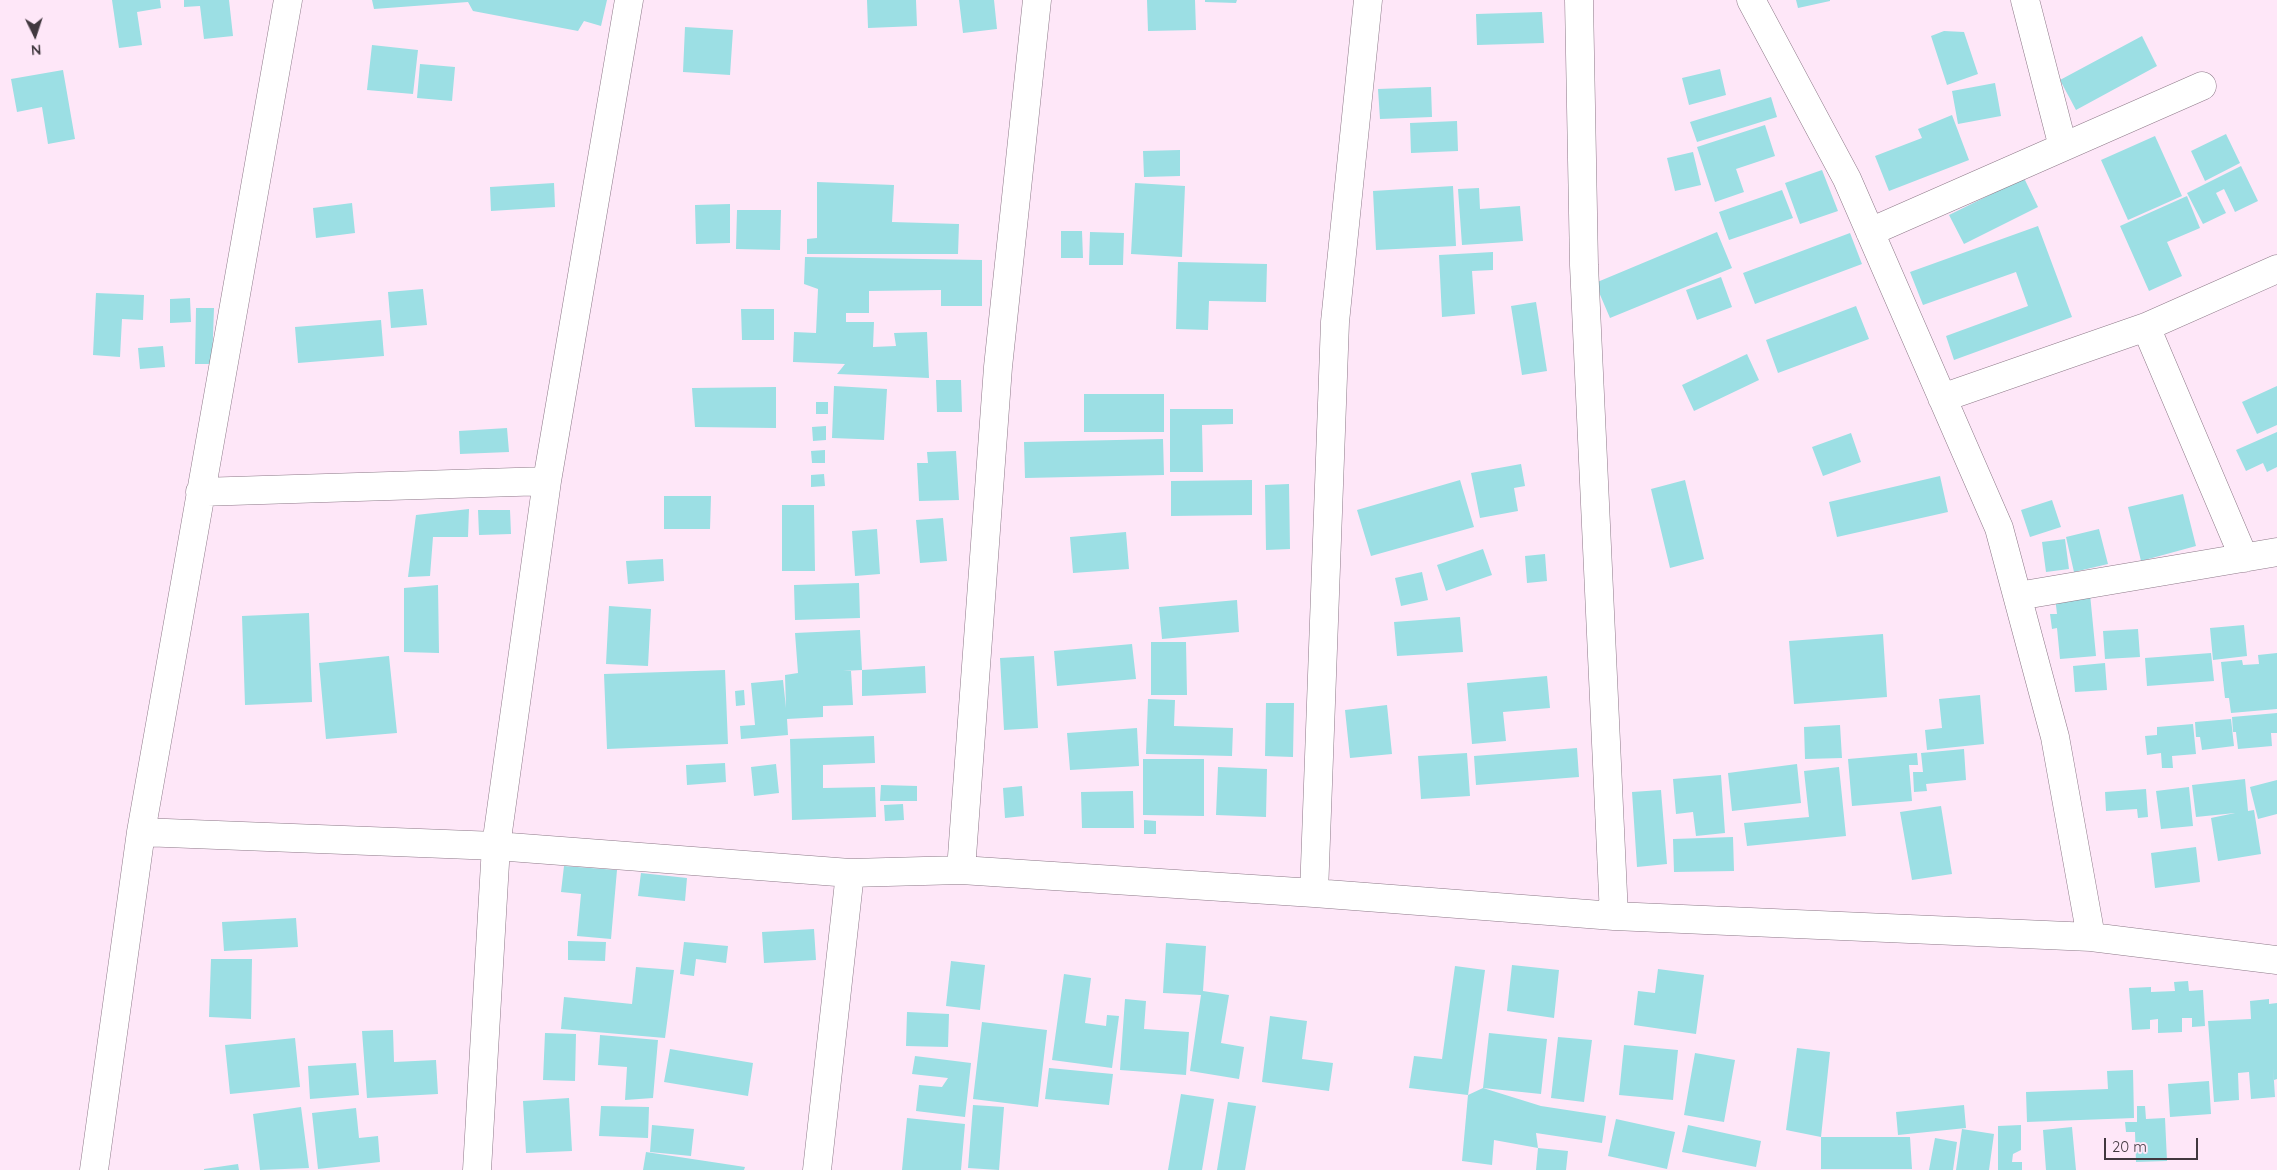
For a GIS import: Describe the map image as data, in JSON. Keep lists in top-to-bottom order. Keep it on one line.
{"scale_bar":"20 m","north":"bottom"}
